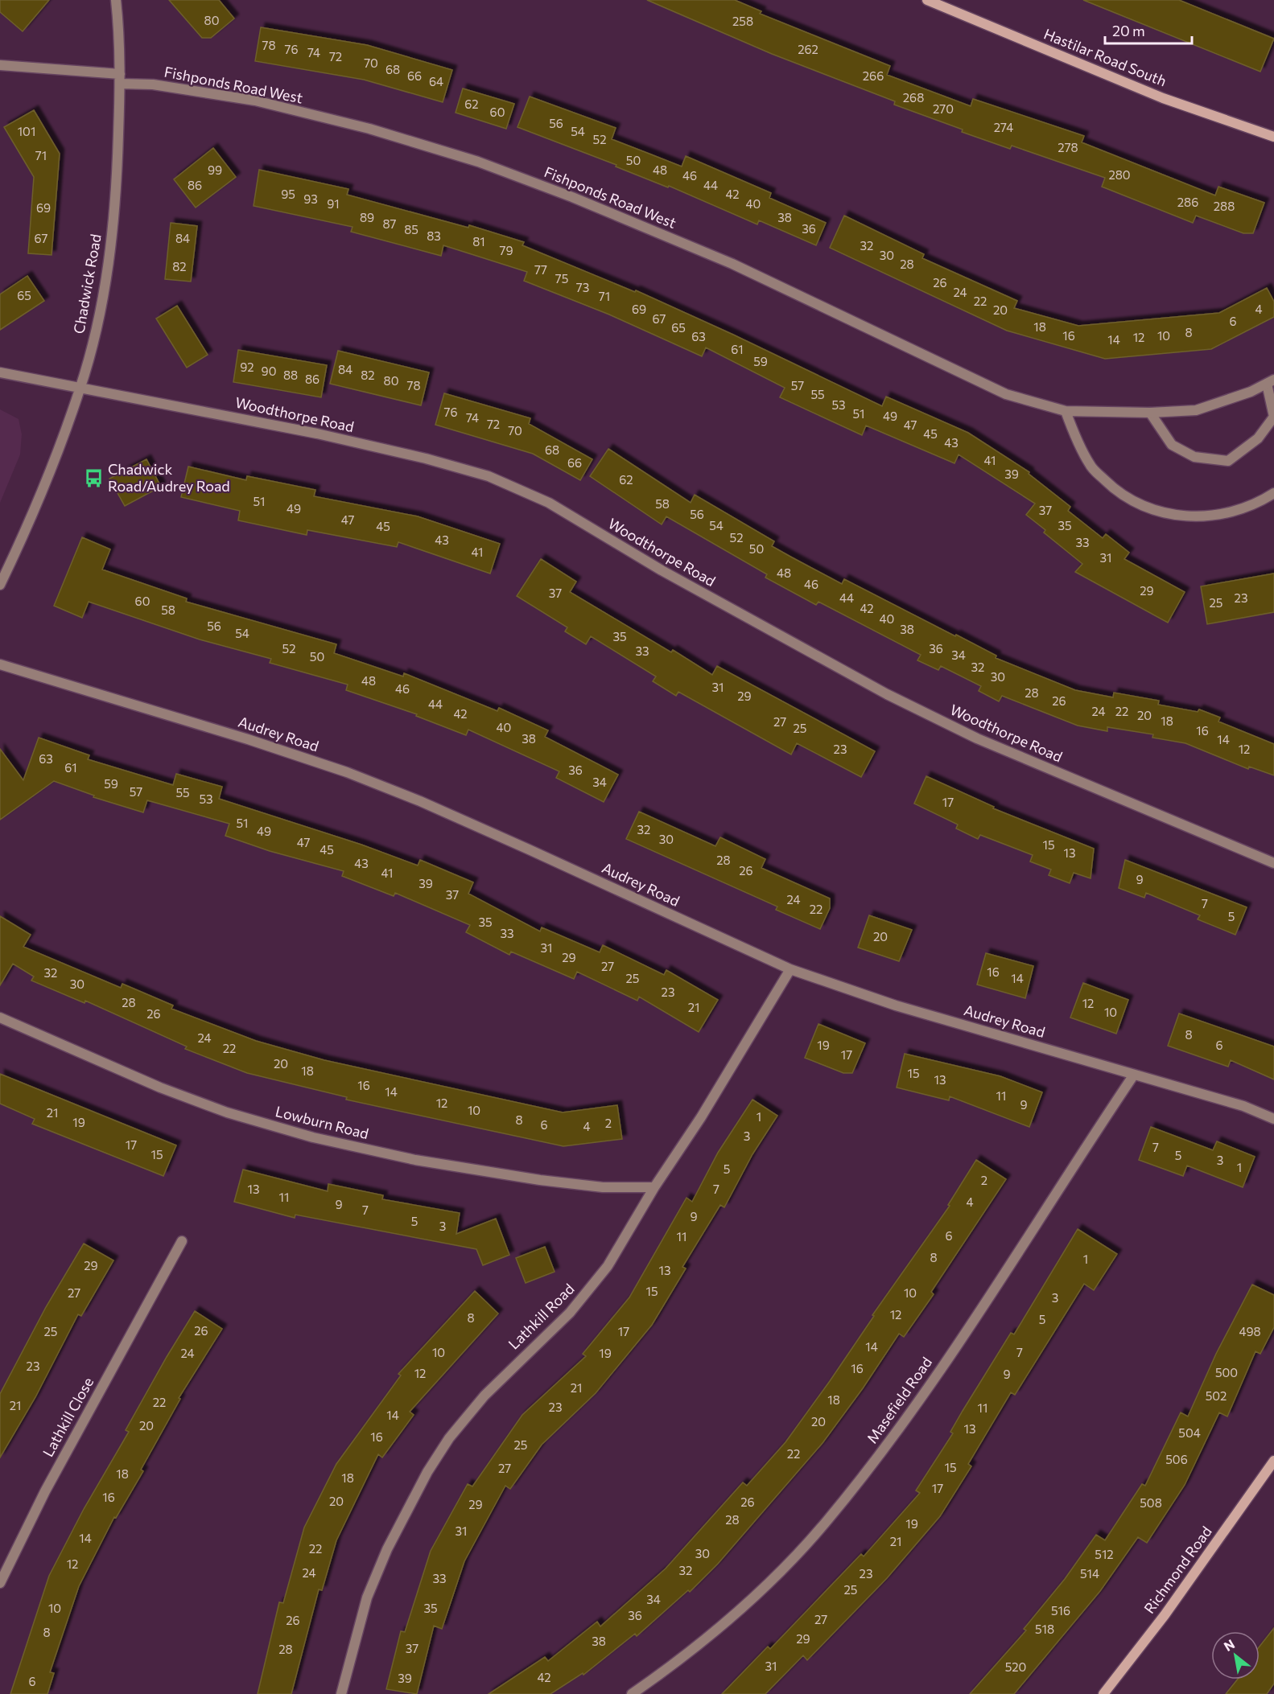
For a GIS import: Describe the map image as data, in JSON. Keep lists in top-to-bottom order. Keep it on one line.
{"streets":{"street":["Hastilar Road South","Fishponds Road West","Chadwick Road","Woodthorpe Road","Audrey Road","Lowburn Road","Lathkill Road","Masefield Road","Lathkill Close","Richmond Road"]},"crossings":[["Fishponds Road West","Chadwick Road"],["Chadwick Road","Woodthorpe Road"],["Audrey Road","Lathkill Road"],["Audrey Road","Masefield Road"],["Lowburn Road","Lathkill Road"]],"places":{"bus stop":["Chadwick Road/Audrey Road"]},"house_numbers":["80","258","78","76","262","74","72","70","68","66","266","64","268","62","270","60","56","274","101","54","52","278","71","50","99","48","280","46","86","44","95","42","93","286","91","40","288","69","89","38","87","36","85","83","67","84","81","32","79","30","28","82","77","75","26","73","24","65","71","22","69","4","20","67","6","18","65","8","16","10","63","12","14","61","59","92","84","90","88","82","86","80","78","57","55","53","76","51","49","74","72","47","70","45","43","68","41","66","39","62","51","58","49","37","56","47","54","35","45","52","43","33","50","41","31","48","46","29","37","44","23","60","25","42","58","40","56","38","54","35","52","36","33","34","50","32","30","48","31","46","28","29","26","44","24","22","42","20","18","27","40","25","16","38","14","23","12","63","61","36","34","59","57","55","53","17","51","32","49","30","47","15","45","13","28","43","26","41","9","39","37","24","7","22","5","35","33","20","31","29","27","16","32","25","14","30","23","28","12","21","10","26","8","24","19","6","22","17","20","18","15","13","16","14","11","12","9","10","21","1","8","19","2","6","4","3","17","7","15","5","3","1","5","2","13","7","11","4","9","7","9","5","3","6","11","8","1","29","13","15","27","10","3","12","8","5","26","25","17","498","14","10","7","24","19","23","16","500","12","9","21","502","18","22","21","23","11","14","20","20","13","504","16","25","22","506","15","27","18","18","17","16","20","26","508","29","28","19","31","14","21","22","30","512","12","32","24","23","514","33","25","34","10","35","516","36","27","26","518","8","29","38","37","28","31","520","42","39","6"],"scale_bar":"20 m","north":"top left"}
